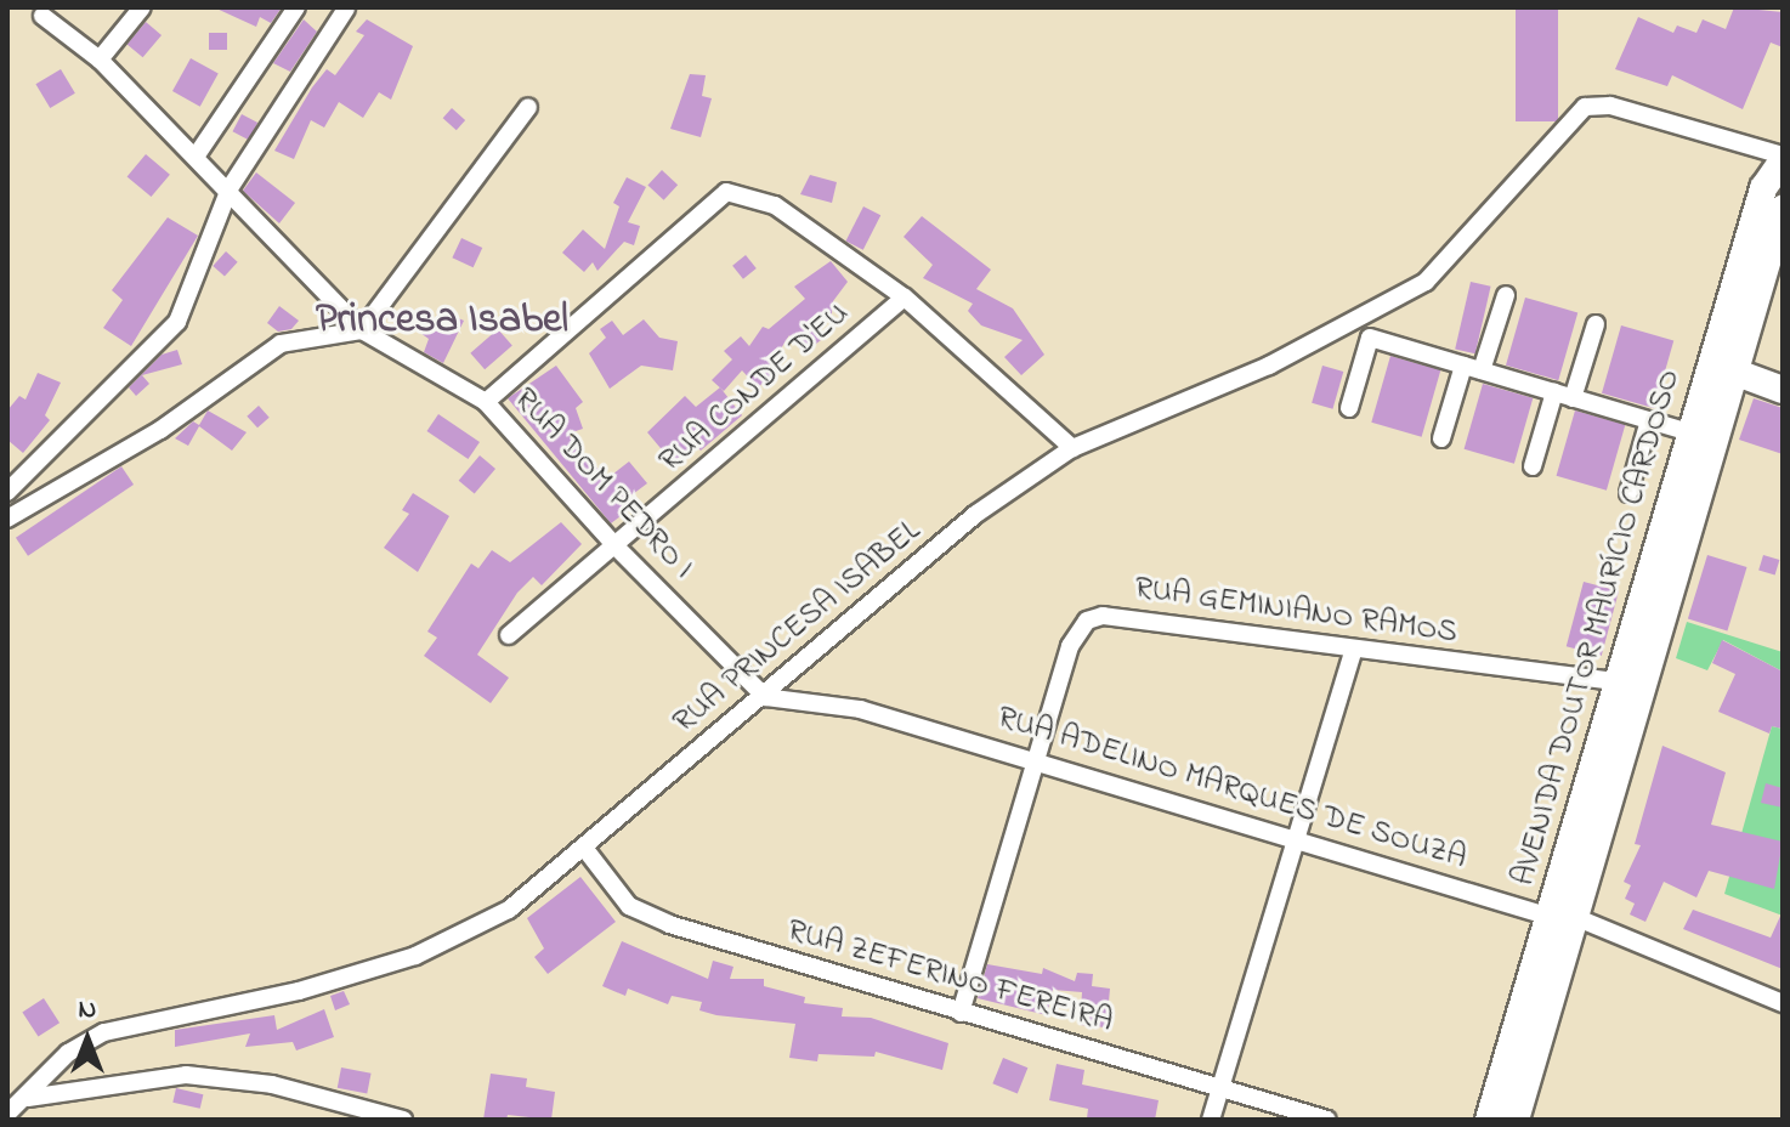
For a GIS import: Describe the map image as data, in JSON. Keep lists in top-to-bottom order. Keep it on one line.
{"streets":{"street":["RUA CONDE D'EU","RUA DOM PEDRO I","RUA GEMINIANO RAMOS","RUA PRINCESA ISABEL","AVENIDA DOUTOR MAURÍCIO CARDOSO","RUA ADELINO MARQUES DE SOUZA","RUA ZEFERINO FEREIRA"]},"crossings":[["RUA CONDE D'EU","RUA DOM PEDRO I"],["RUA DOM PEDRO I","RUA PRINCESA ISABEL"],["RUA DOM PEDRO I","RUA ADELINO MARQUES DE SOUZA"],["RUA GEMINIANO RAMOS","AVENIDA DOUTOR MAURÍCIO CARDOSO"],["RUA GEMINIANO RAMOS","RUA ADELINO MARQUES DE SOUZA"],["RUA PRINCESA ISABEL","AVENIDA DOUTOR MAURÍCIO CARDOSO"],["RUA PRINCESA ISABEL","RUA ADELINO MARQUES DE SOUZA"],["RUA PRINCESA ISABEL","RUA ZEFERINO FEREIRA"],["AVENIDA DOUTOR MAURÍCIO CARDOSO","RUA ADELINO MARQUES DE SOUZA"]],"districts":["Princesa Isabel"],"north":"top"}
